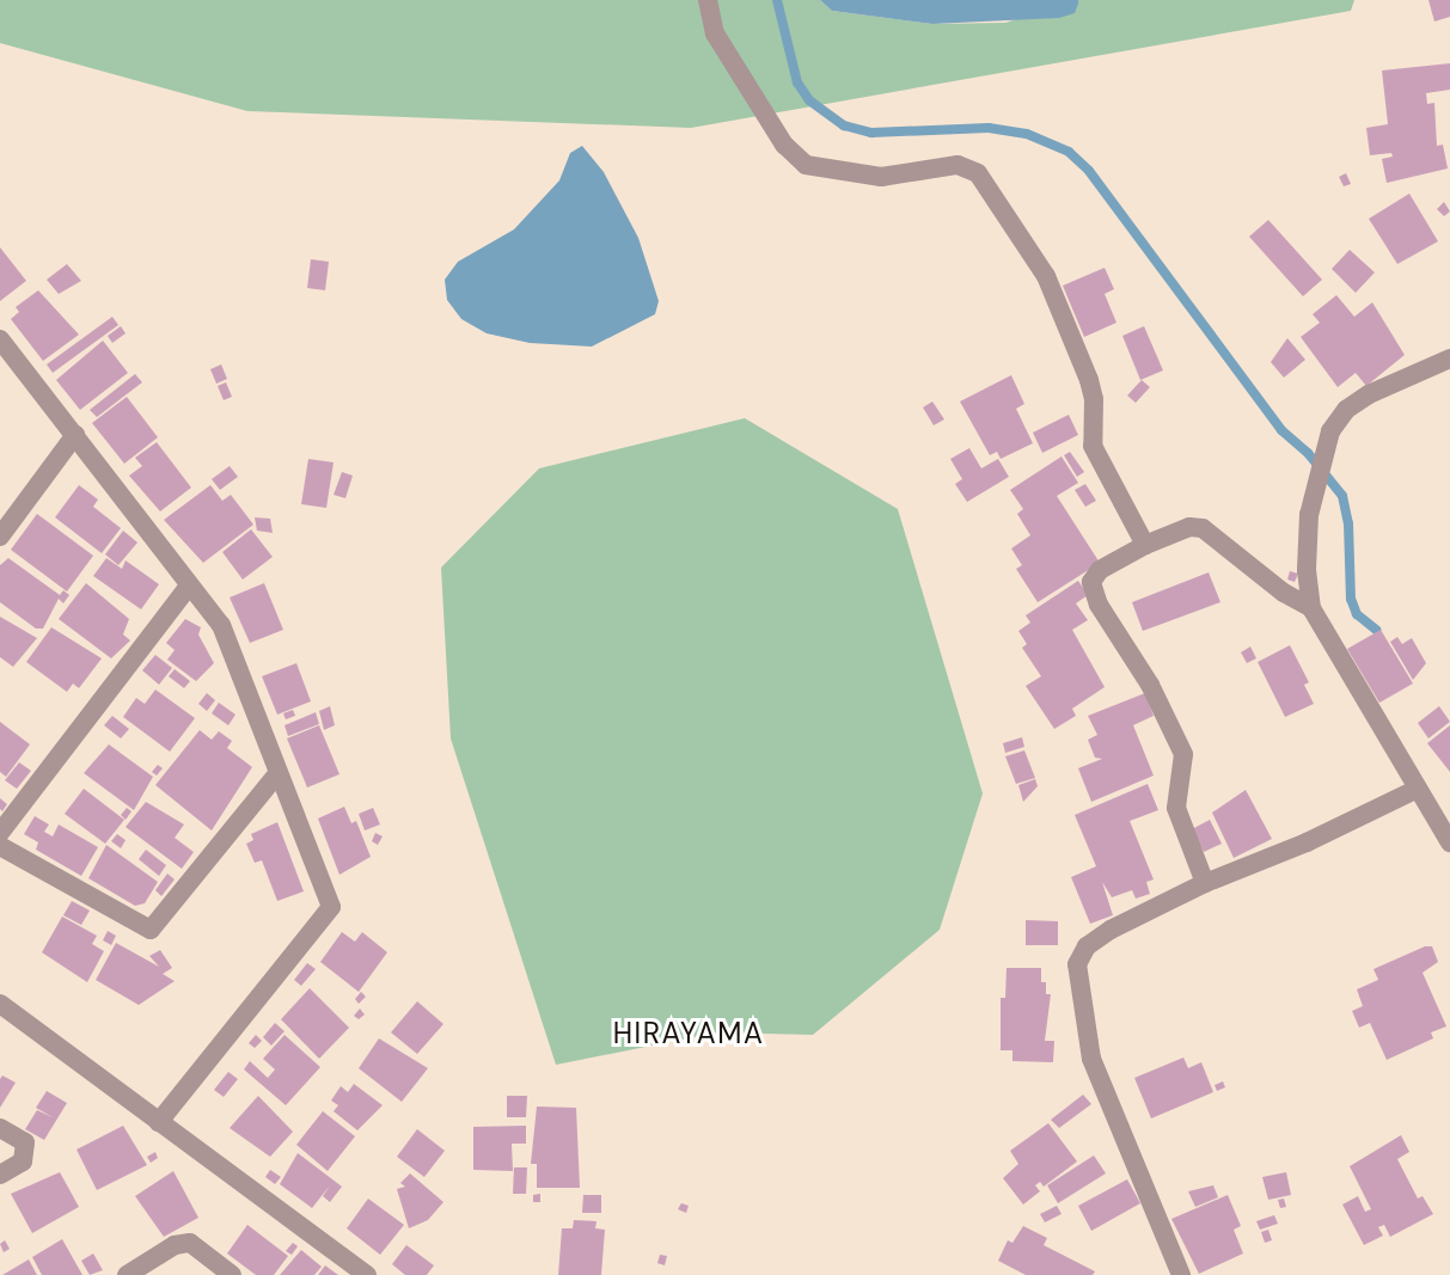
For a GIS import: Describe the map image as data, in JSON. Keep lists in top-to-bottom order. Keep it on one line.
{"districts":["HIRAYAMA"]}
